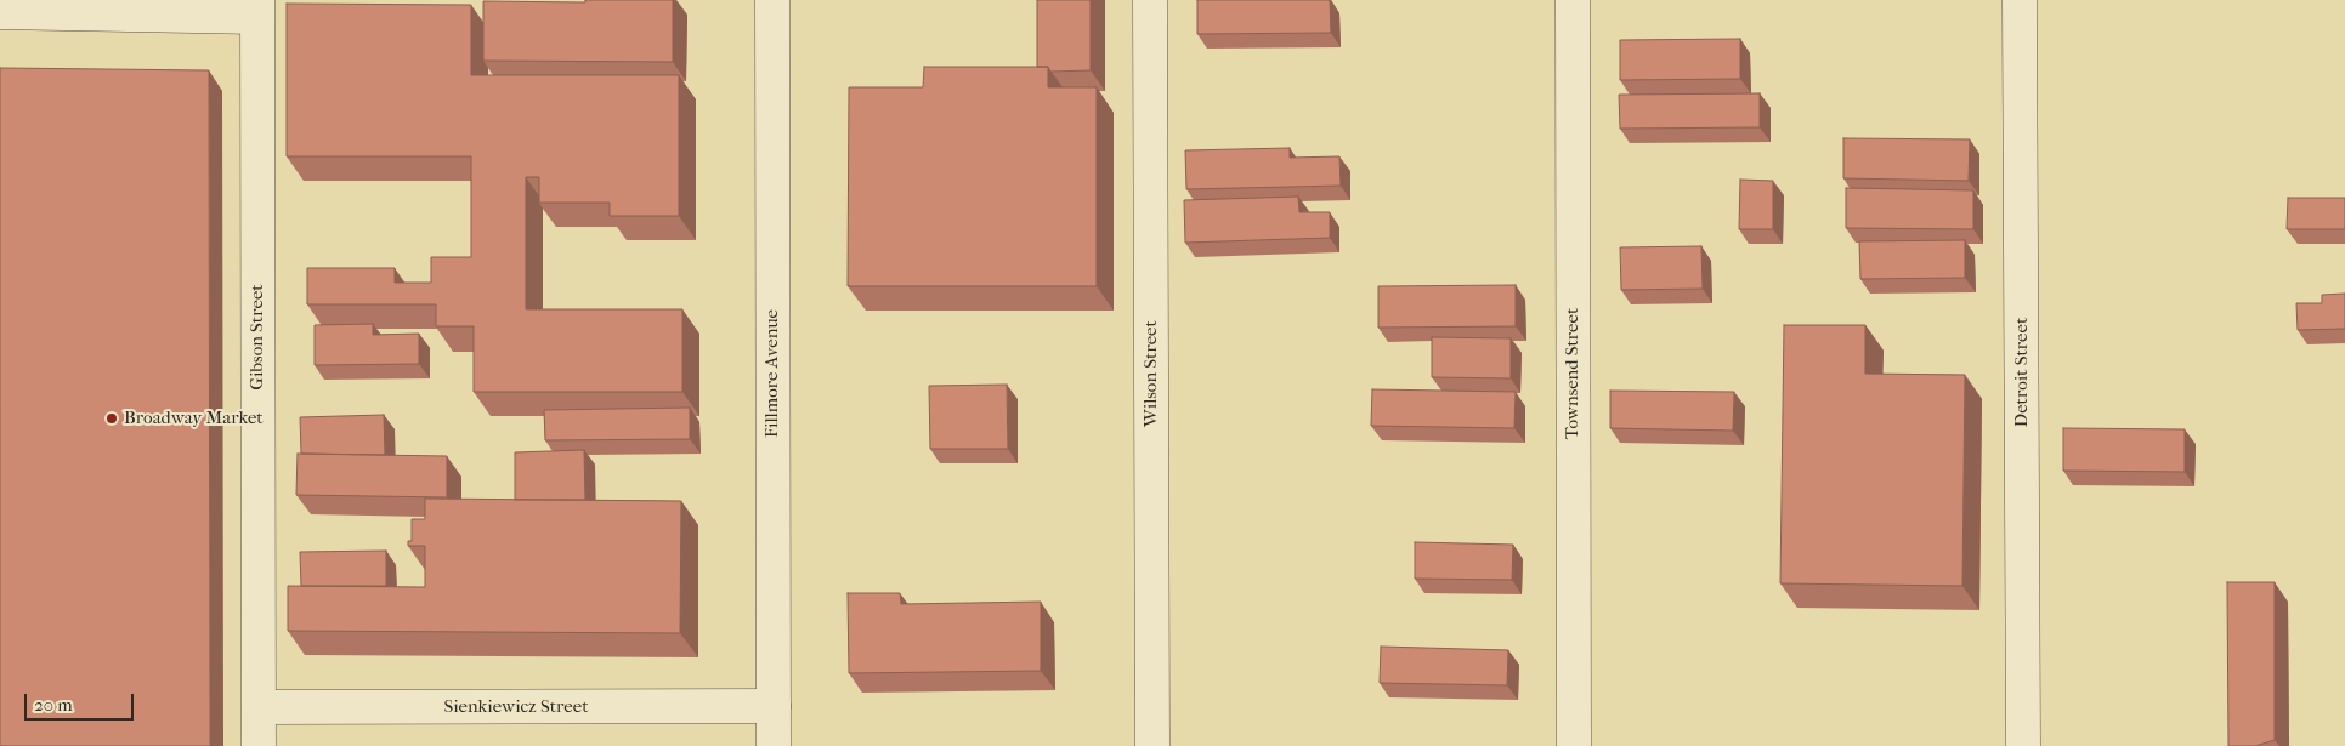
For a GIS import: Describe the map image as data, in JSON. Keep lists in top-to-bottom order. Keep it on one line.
{"streets":{"street":["Gibson Street","Detroit Street","Fillmore Avenue","Wilson Street","Townsend Street","Sienkiewicz Street"]},"crossings":[["Gibson Street","Sienkiewicz Street"],["Fillmore Avenue","Sienkiewicz Street"]],"places":["Broadway Market"],"scale_bar":"20 m"}
